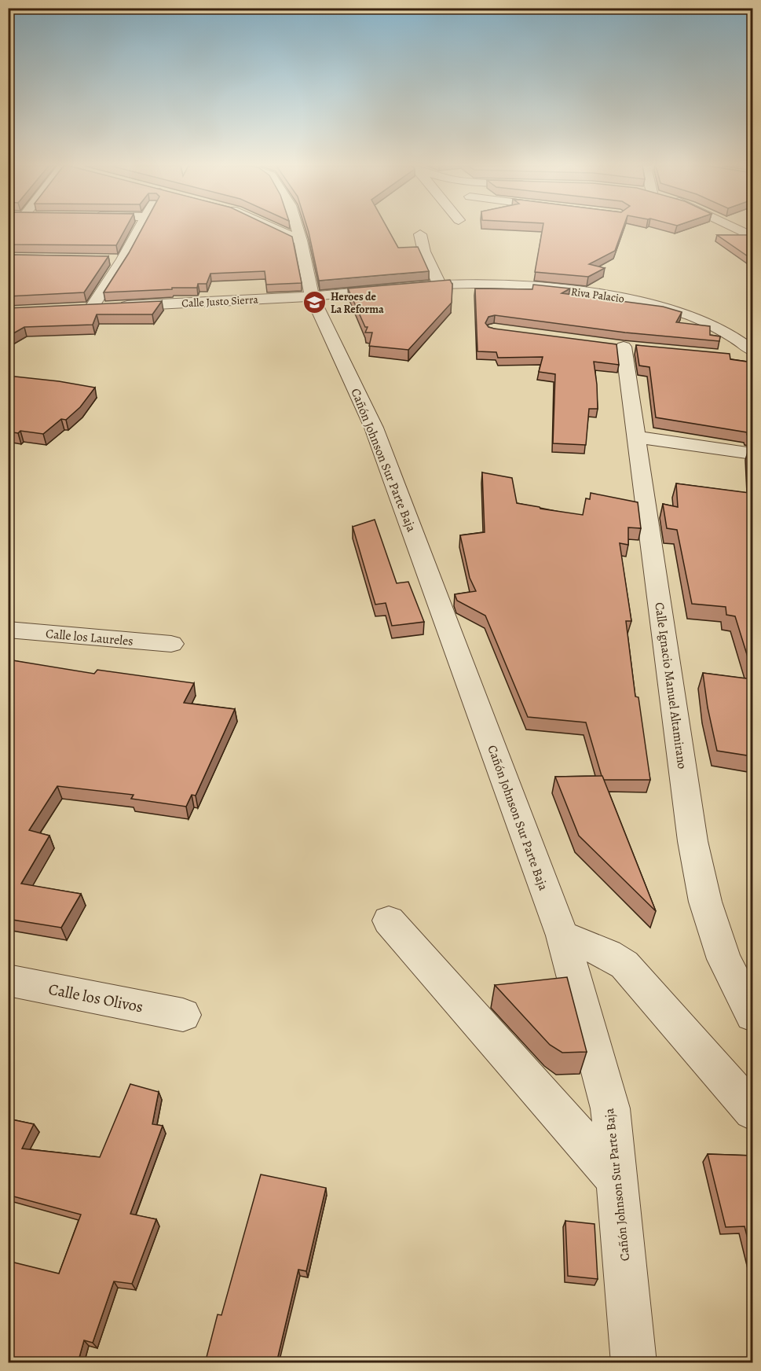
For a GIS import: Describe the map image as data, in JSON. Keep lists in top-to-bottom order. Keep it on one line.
{"streets":{"street":["Riva Palacio","Calle Justo Sierra","Cañón Johnson Sur Parte Baja","Calle los Laureles","Calle Ignacio Manuel Altamirano","Calle los Olivos"]},"crossings":[["Riva Palacio","Calle Justo Sierra"],["Calle Justo Sierra","Cañón Johnson Sur Parte Baja"]],"places":{"school or university":["Heroes de La Reforma"]}}
